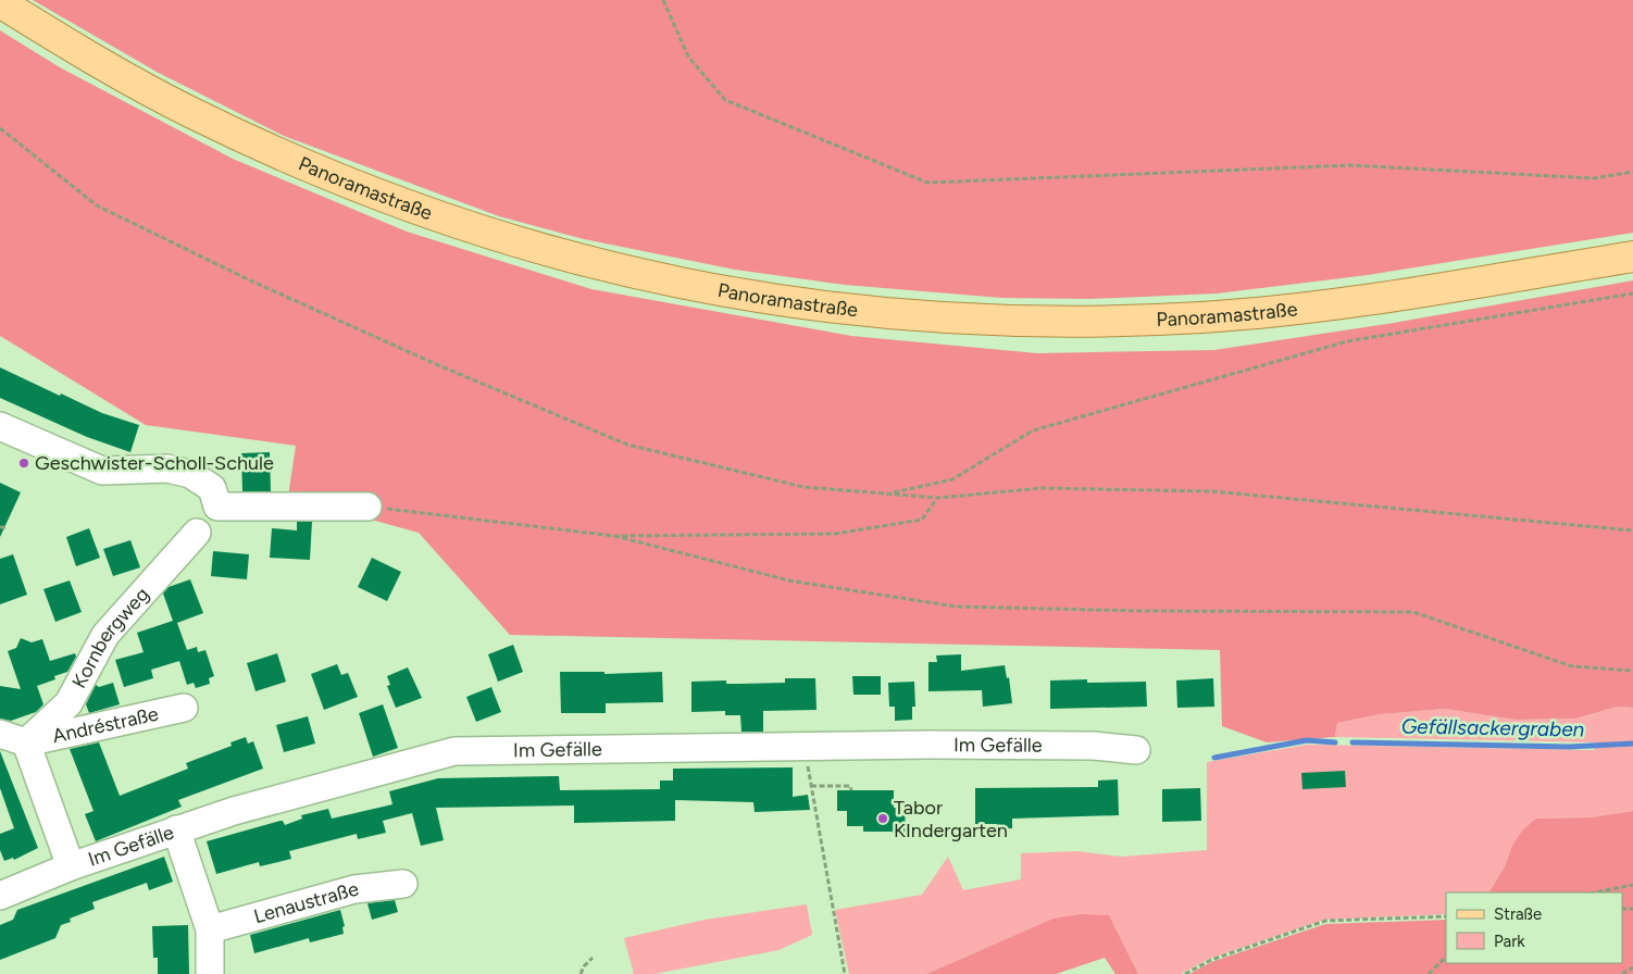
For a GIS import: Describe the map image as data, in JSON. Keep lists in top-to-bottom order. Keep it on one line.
{"streets":{"main road":["Panoramastraße"],"street":["Kornbergweg","Andréstraße","Im Gefälle","Lenaustraße"]},"crossings":[["Kornbergweg","Andréstraße"],["Andréstraße","Im Gefälle"]],"water":["Gefällsackergraben"],"places":["Geschwister-Scholl-Schule","Tabor KIndergarten"],"legend":["Straße","Park"]}
